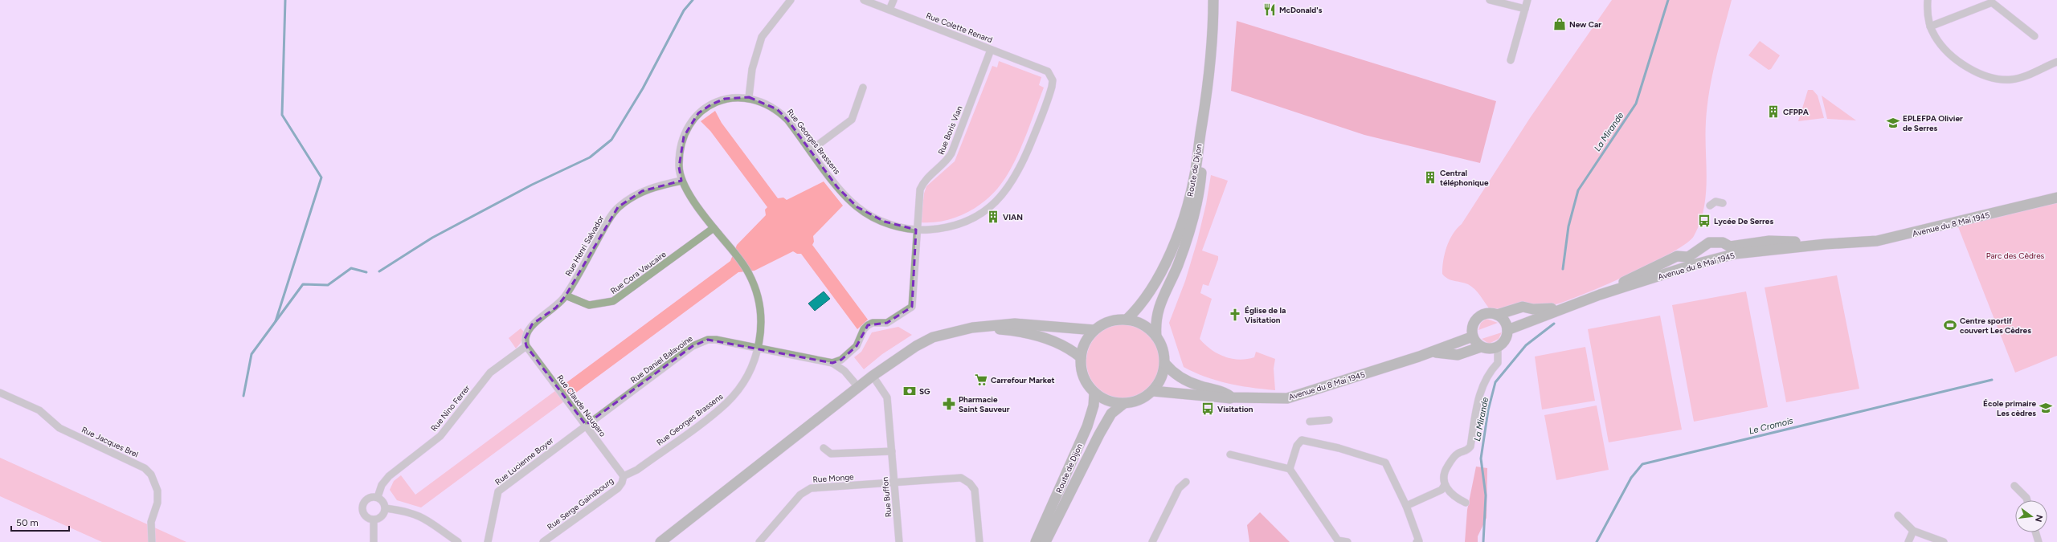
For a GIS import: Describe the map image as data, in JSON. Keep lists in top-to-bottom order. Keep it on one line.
{"streets":{"main road":["Route de Dijon","Avenue du 8 Mai 1945"],"street":["Rue Colette Renard","Rue Boris Vian","Rue Georges Brassens","Rue Henri Salvador","Rue Cora Vaucaire","Rue Daniel Balavoine","Rue Claude Nougaro","Rue Nino Ferrer","Rue Jacques Brel","Rue Lucienne Boyer","Rue Monge","Rue Buffon","Rue Serge Gainsbourg"]},"crossings":[["Rue Colette Renard","Rue Boris Vian"],["Rue Colette Renard","Rue Georges Brassens"],["Rue Boris Vian","Rue Georges Brassens"],["Rue Boris Vian","Rue Daniel Balavoine"],["Rue Georges Brassens","Rue Henri Salvador"],["Rue Georges Brassens","Rue Cora Vaucaire"],["Rue Georges Brassens","Rue Daniel Balavoine"],["Rue Georges Brassens","Rue Claude Nougaro"],["Rue Georges Brassens","Rue Serge Gainsbourg"],["Route de Dijon","Avenue du 8 Mai 1945"],["Rue Henri Salvador","Rue Cora Vaucaire"],["Rue Henri Salvador","Rue Claude Nougaro"],["Rue Henri Salvador","Rue Nino Ferrer"],["Rue Daniel Balavoine","Rue Claude Nougaro"],["Rue Daniel Balavoine","Rue Lucienne Boyer"],["Rue Claude Nougaro","Rue Nino Ferrer"],["Rue Claude Nougaro","Rue Lucienne Boyer"],["Rue Claude Nougaro","Rue Serge Gainsbourg"],["Rue Monge","Rue Buffon"]],"water":["La Mirande","Le Cromois"],"parks":["Parc des Cèdres"],"places":{"restaurant":["McDonald's"],"shop":["New Car"],"building":["CFPPA","Central téléphonique","VIAN"],"school or university":["EPLEFPA Olivier de Serres","École primaire Les cèdres"],"bus stop":["Lycée De Serres","Visitation"],"church":["Église de la Visitation"],"sports":["Centre sportif couvert Les Cèdres"],"supermarket":["Carrefour Market"],"bank":["SG"],"pharmacy":["Pharmacie Saint Sauveur"]},"scale_bar":"50 m","north":"right"}
